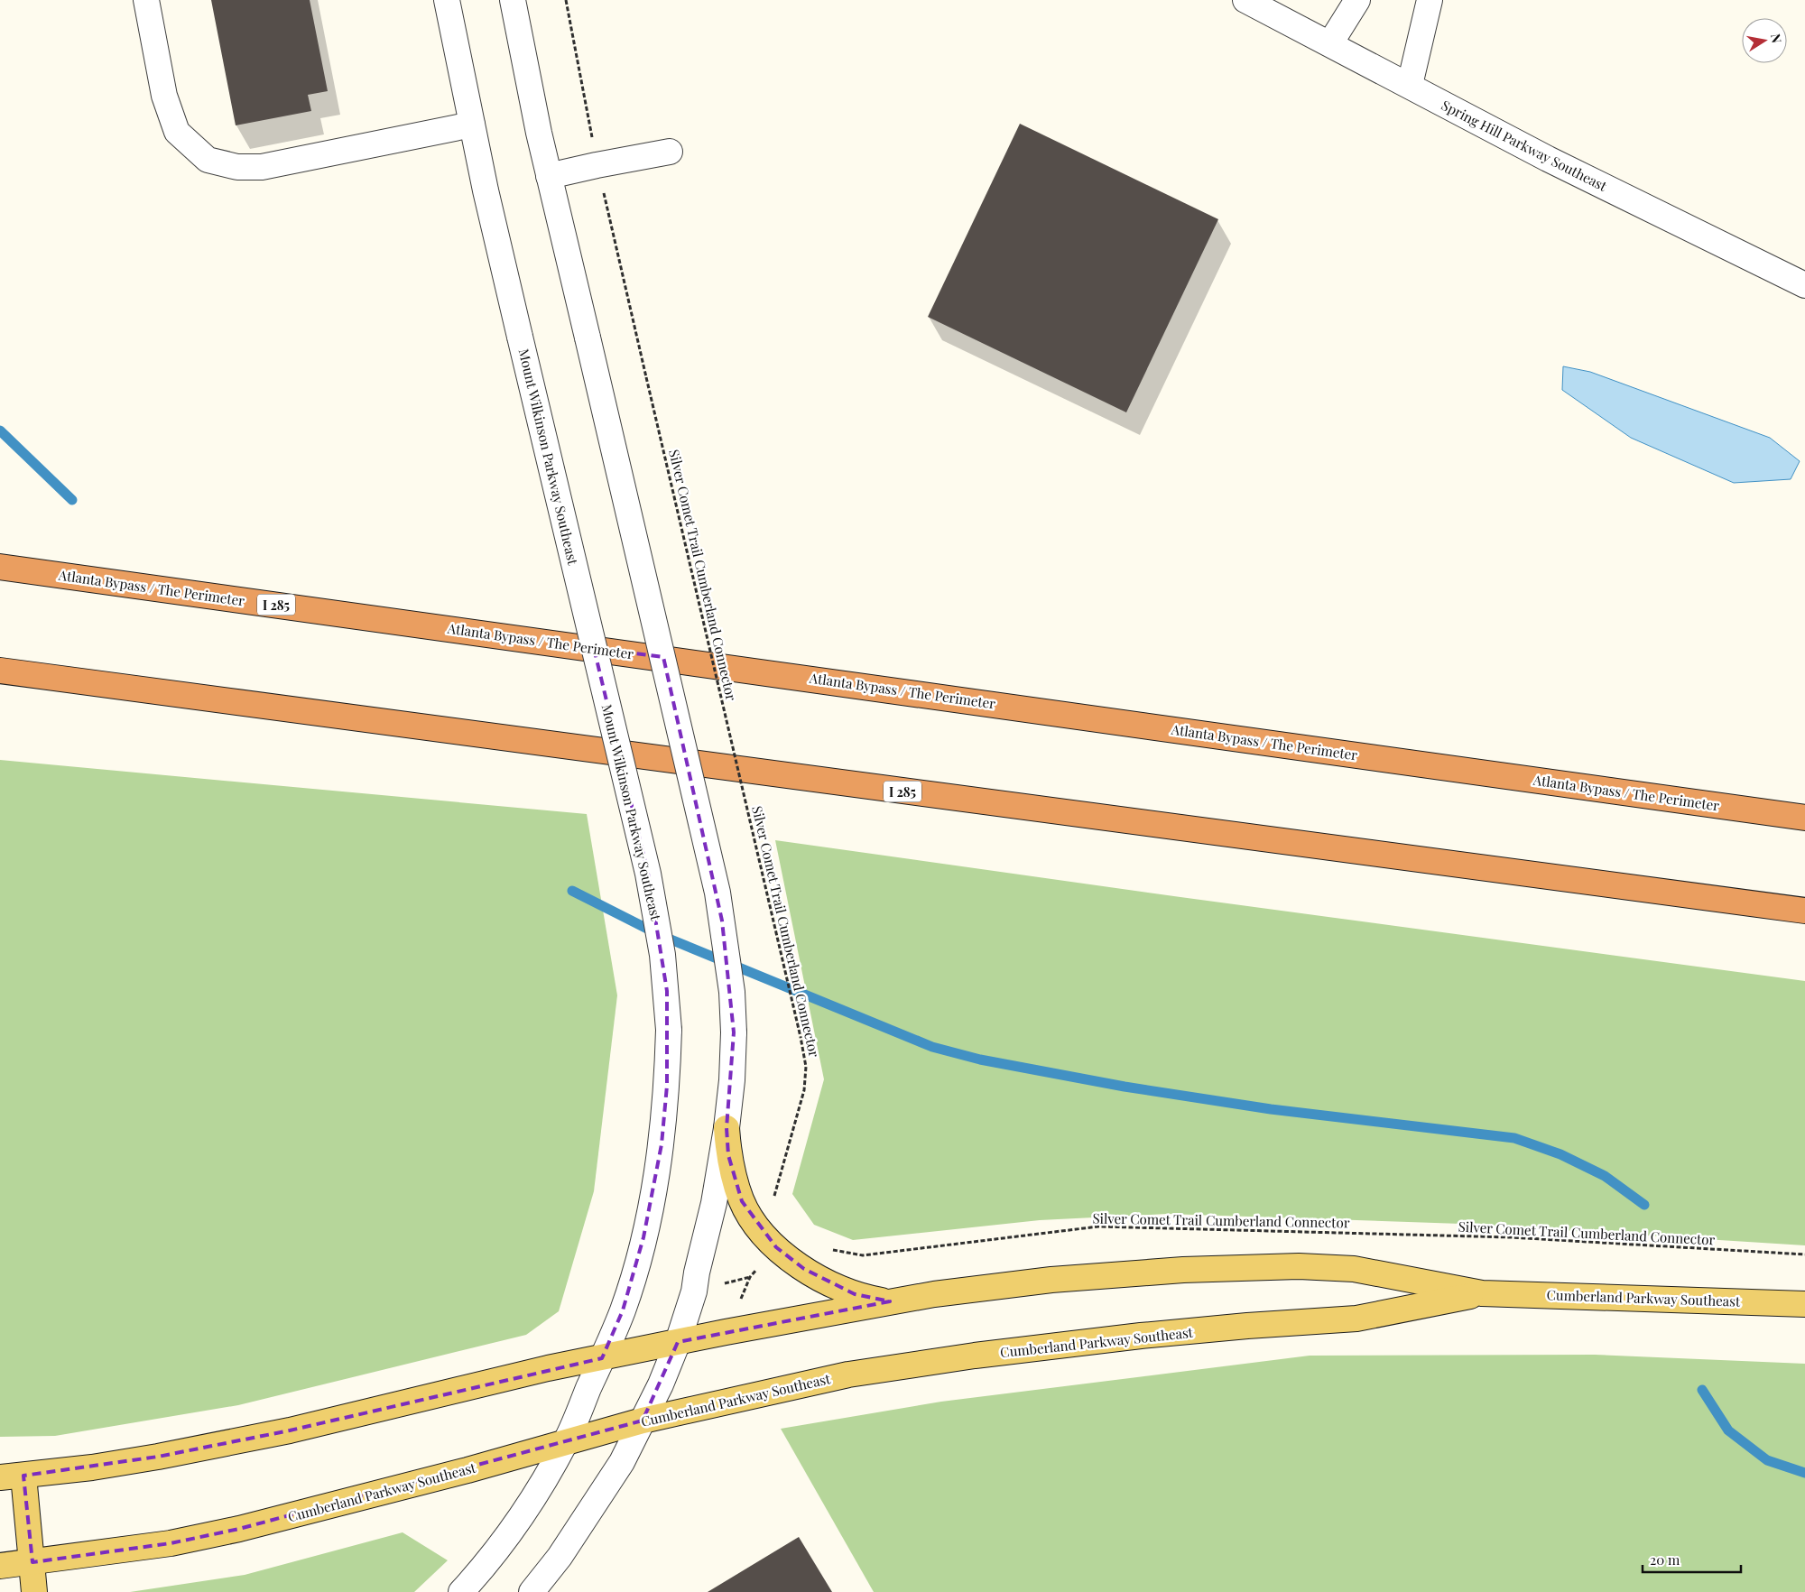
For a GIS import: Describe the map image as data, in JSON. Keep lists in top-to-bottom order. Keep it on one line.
{"streets":{"highway":["Atlanta Bypass / The Perimeter","I 285"],"main road":["Cumberland Parkway Southeast"],"street":["Spring Hill Parkway Southeast","Mount Wilkinson Parkway Southeast"],"path":["Silver Comet Trail Cumberland Connector"]},"crossings":[["Mount Wilkinson Parkway Southeast","Cumberland Parkway Southeast"]],"scale_bar":"20 m","north":"right"}
